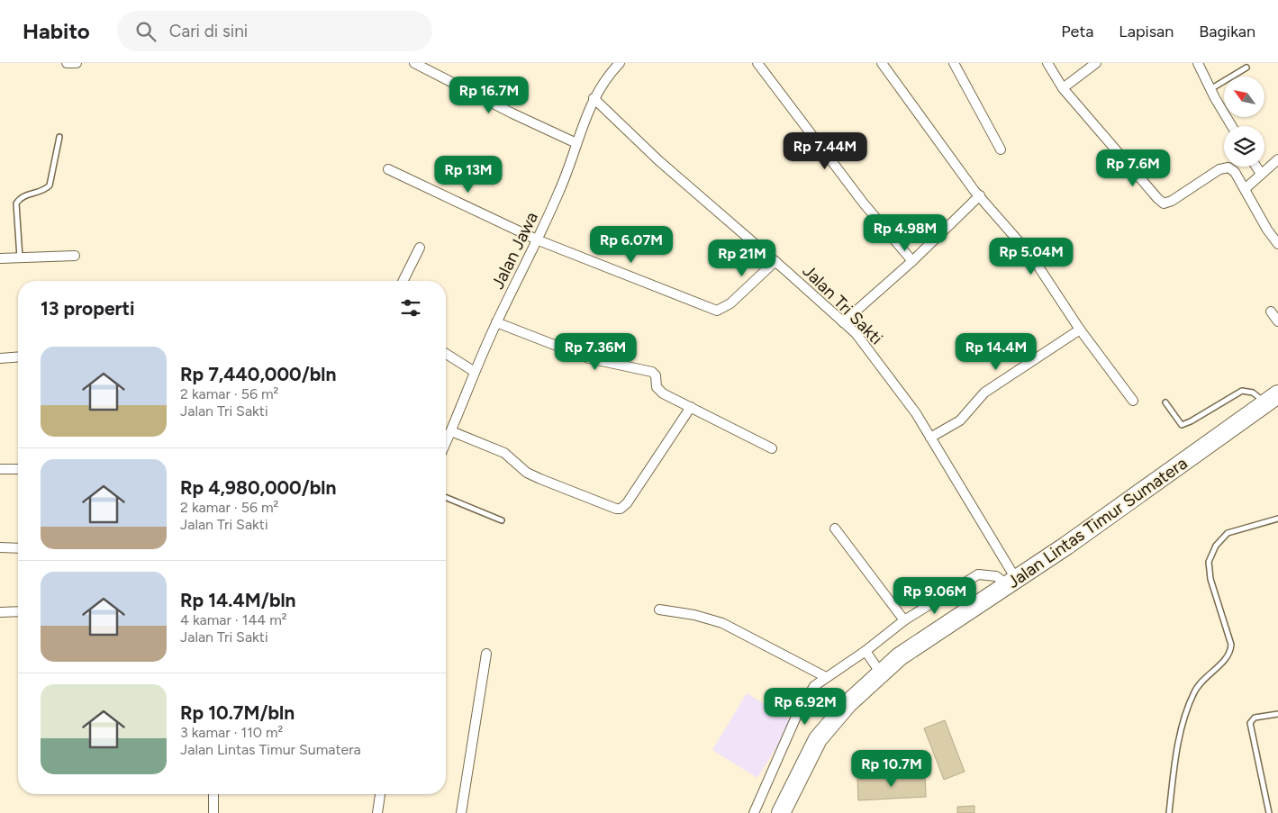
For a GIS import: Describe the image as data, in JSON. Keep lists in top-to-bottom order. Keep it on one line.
{"streets":{"highway":["Jalan Lintas Timur Sumatera"],"street":["Jalan Jawa","Jalan Tri Sakti"]},"crossings":[["Jalan Jawa","Jalan Tri Sakti"],["Jalan Tri Sakti","Jalan Lintas Timur Sumatera"]],"north":"top left","page":{"header":"Habito","search":"Cari di sini","nav":["Peta","Lapisan","Bagikan"],"price":["Rp 16.7M","Rp 7.44M","Rp 7.6M","Rp 13M","Rp 4.98M","Rp 6.07M","Rp 5.04M","Rp 21M","Rp 7.36M","Rp 14.4M","Rp 9.06M","Rp 6.92M","Rp 10.7M"],"heading":"13 properti","list":[{"name":"Rp 7,440,000/bln","note":"2 kamar · 56 m² · Jalan Tri Sakti"},{"name":"Rp 4,980,000/bln","note":"2 kamar · 56 m² · Jalan Tri Sakti"},{"name":"Rp 14.4M/bln","note":"4 kamar · 144 m² · Jalan Tri Sakti"},{"name":"Rp 10.7M/bln","note":"3 kamar · 110 m² · Jalan Lintas Timur Sumatera"}]}}
